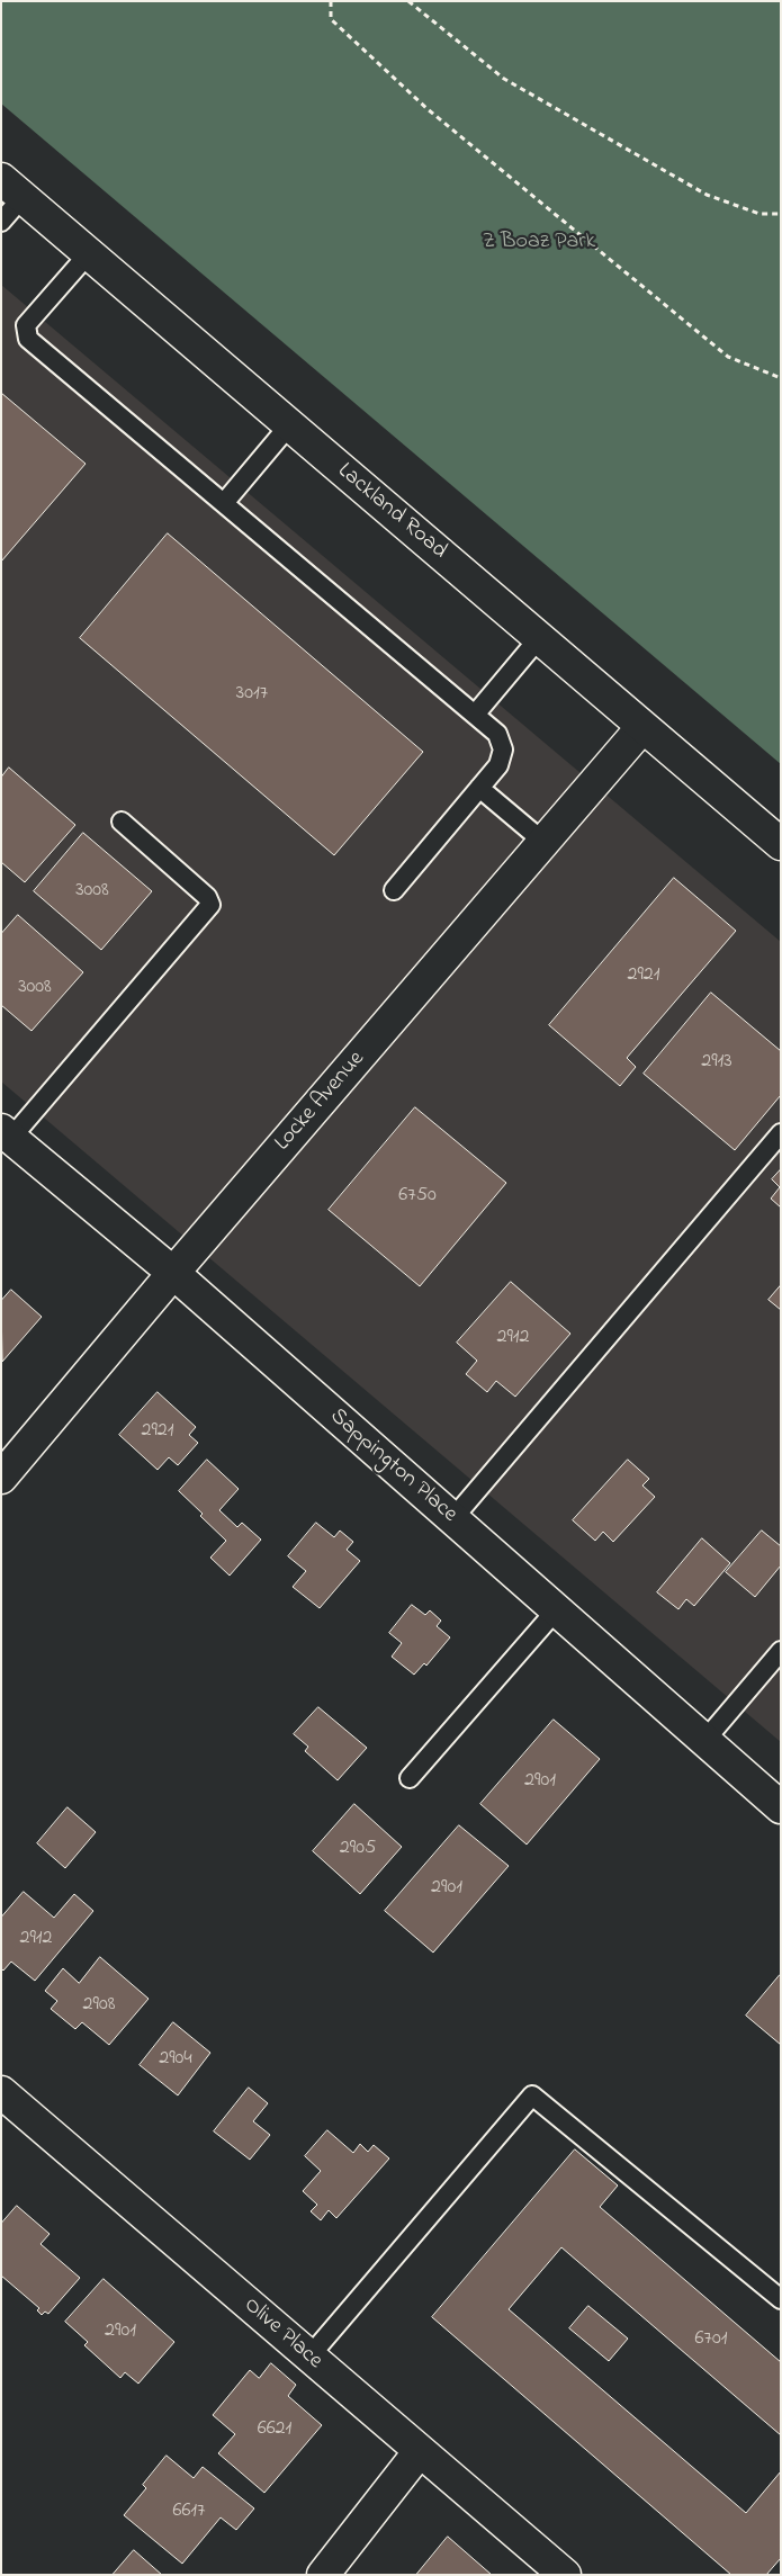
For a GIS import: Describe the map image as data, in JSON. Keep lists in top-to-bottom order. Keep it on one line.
{"streets":{"street":["Lackland Road","Locke Avenue","Sappington Place","Olive Place"]},"crossings":[["Lackland Road","Locke Avenue"],["Locke Avenue","Sappington Place"]],"parks":["Z Boaz Park"],"house_numbers":["3017","3008","2921","3008","2913","6750","2912","2921","2901","2905","2901","2912","2908","2904","2901","6701","6621","6617"]}
